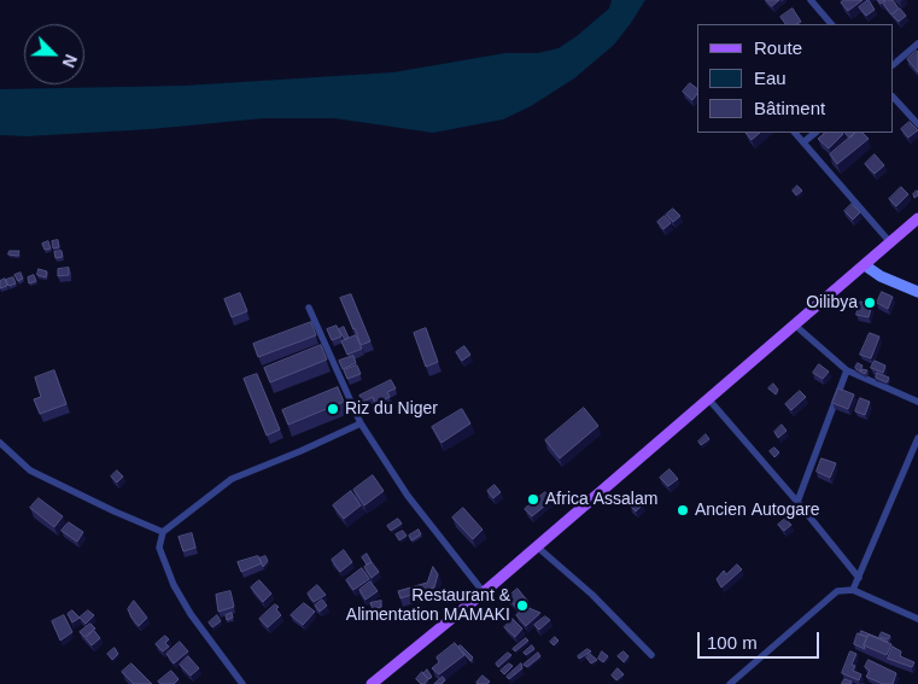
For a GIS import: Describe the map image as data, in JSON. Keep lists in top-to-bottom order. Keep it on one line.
{"places":["Oilibya","Riz du Niger","Africa Assalam","Ancien Autogare","Restaurant & Alimentation MAMAKI"],"legend":["Route","Eau","Bâtiment"],"scale_bar":"100 m","north":"bottom right"}
